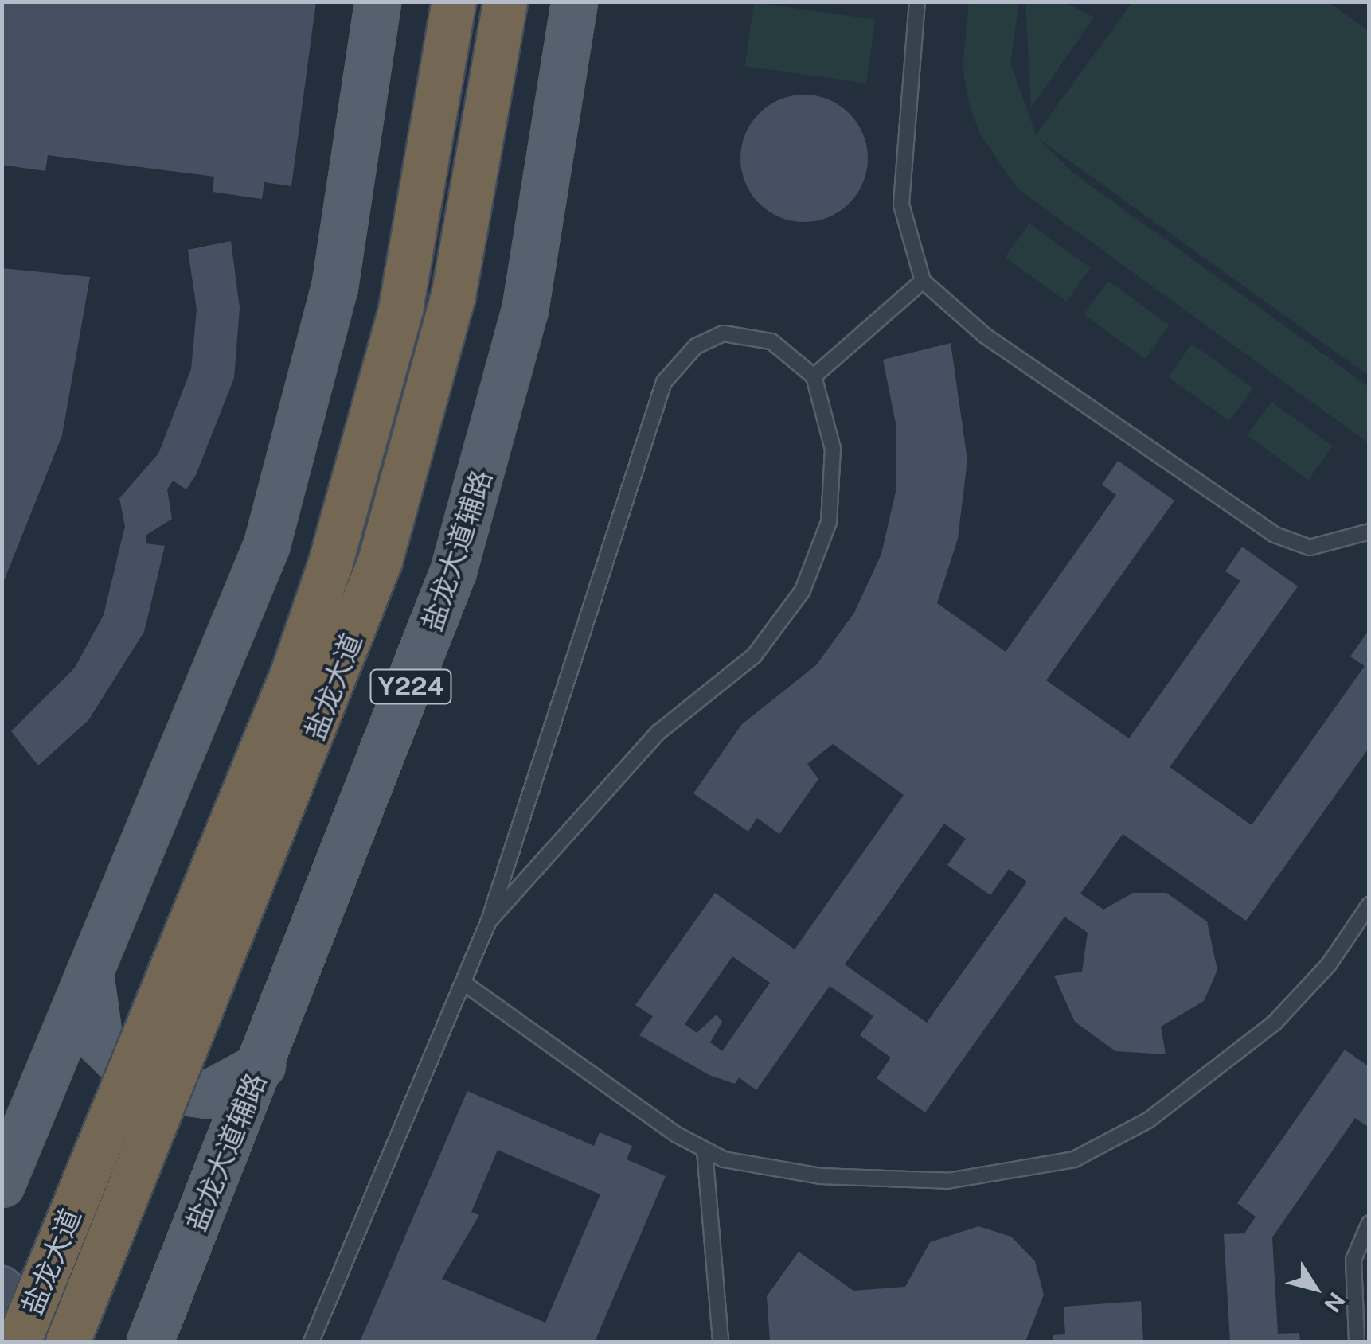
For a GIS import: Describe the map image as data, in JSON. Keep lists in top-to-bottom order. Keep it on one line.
{"streets":{"highway":["盐龙大道"],"main road":["盐龙大道辅路","Y224"]},"north":"bottom right"}
